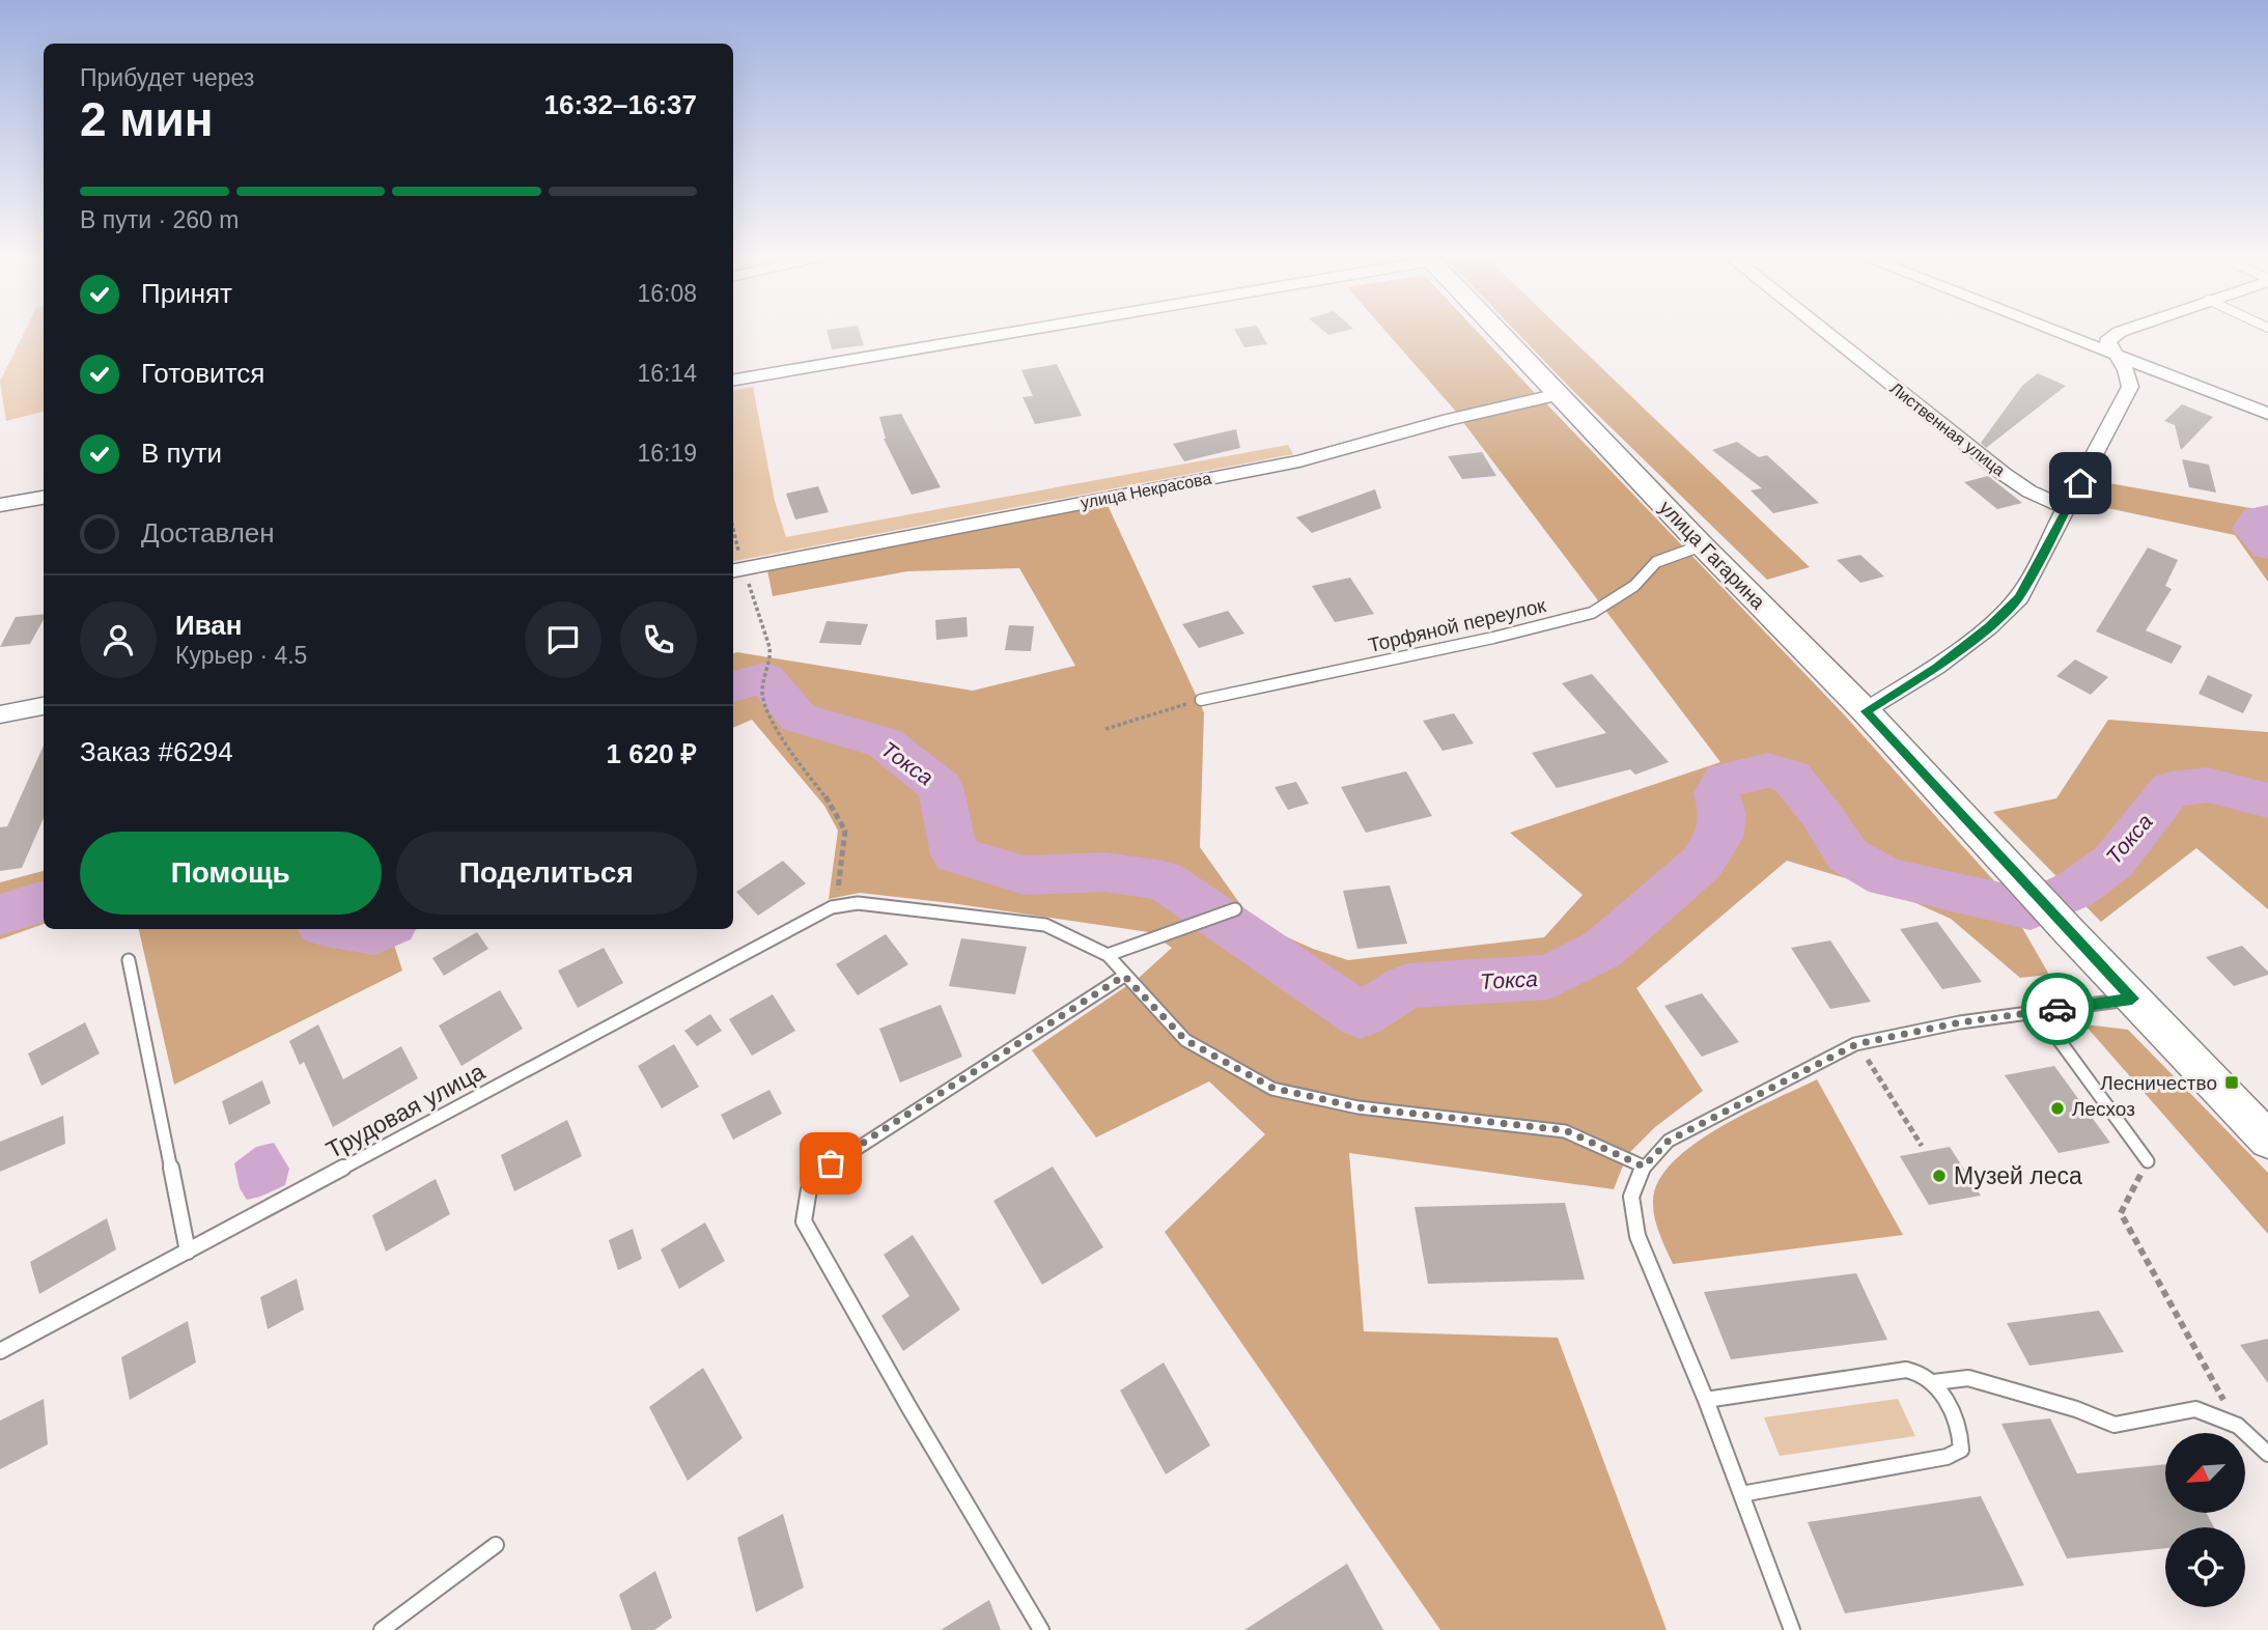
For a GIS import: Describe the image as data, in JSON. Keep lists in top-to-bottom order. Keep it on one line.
{"streets":{"main road":["улица Гагарина"],"street":["Лиственная улица","улица Некрасова"],"lane":["Торфяной переулок","Трудовая улица"]},"crossings":[["улица Некрасова","улица Гагарина"],["улица Гагарина","Торфяной переулок"]],"water":["Токса"],"places":{"transit":["Лесничество"],"other":["Лесхоз","Музей леса"]},"north":"bottom left","page":{"heading":["2 мин","Прибудет через","16:32–16:37"],"panel":["Иван","Курьер · 4.5","Заказ #6294","1 620 ₽"],"bar":"В пути · 260 m","list":[["Принят","16:08"],["Готовится","16:14"],["В пути","16:19"],"Доставлен"],"buttons":["Помощь","Поделиться"]}}
